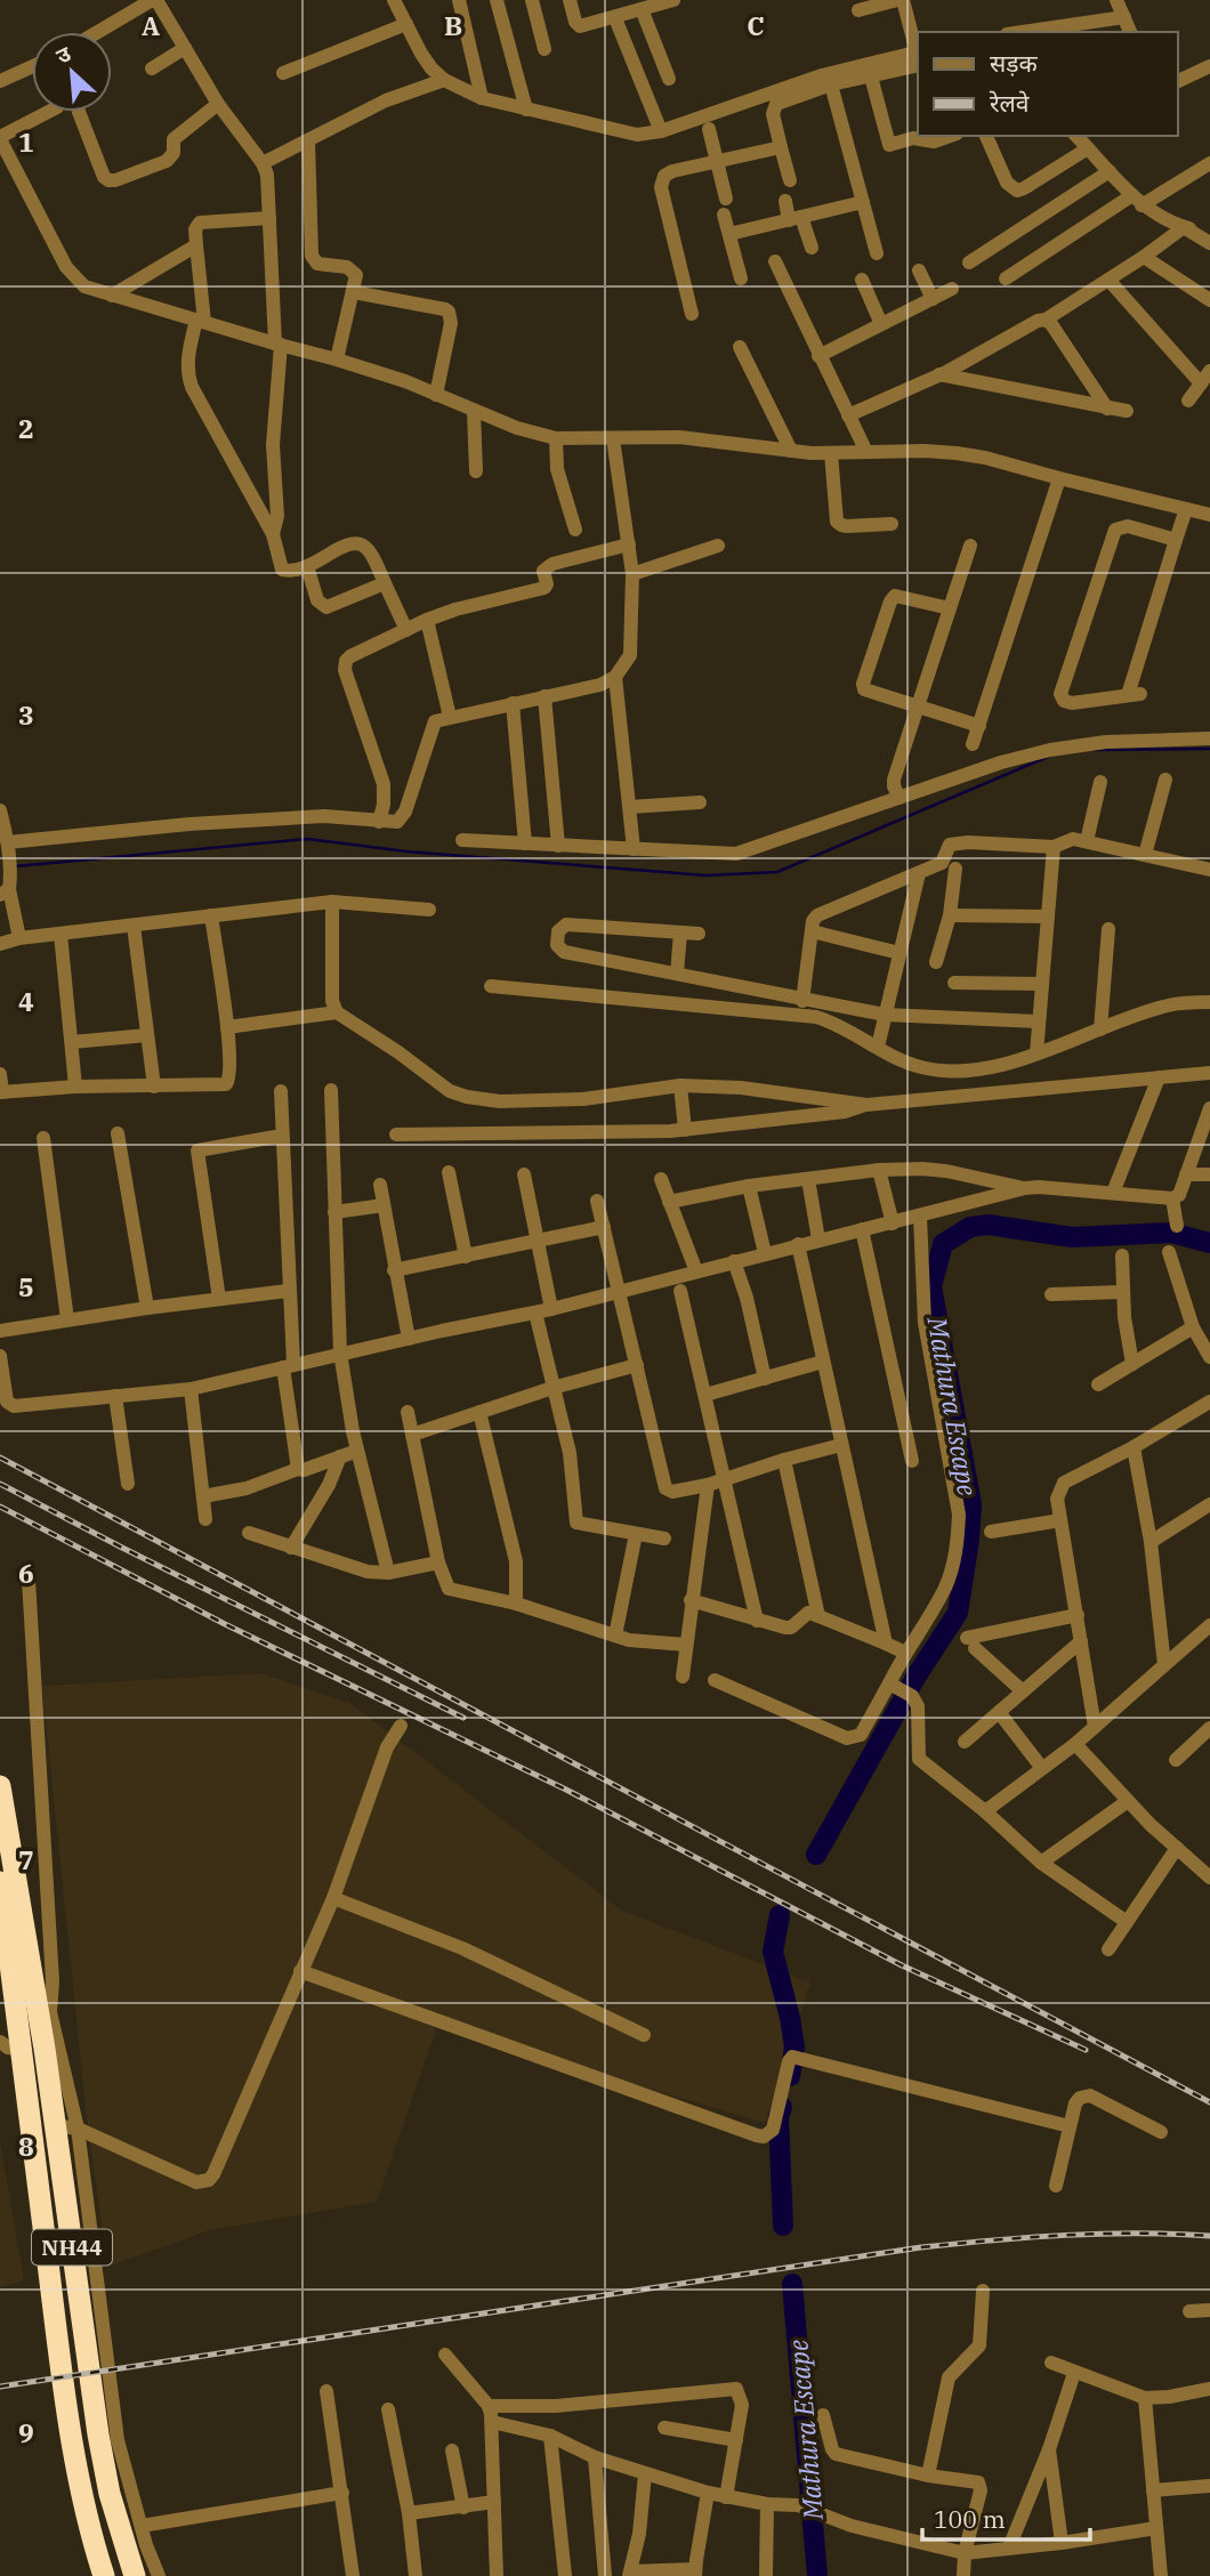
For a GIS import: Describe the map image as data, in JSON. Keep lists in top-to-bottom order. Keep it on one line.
{"streets":{"highway":["NH44"]},"water":["Mathura Escape"],"legend":["सड़क","रेलवे"],"scale_bar":"100 m","north":"top left","grid":{"columns":["A","B","C"],"rows":["1","2","3","4","5","6","7","8","9"]}}
